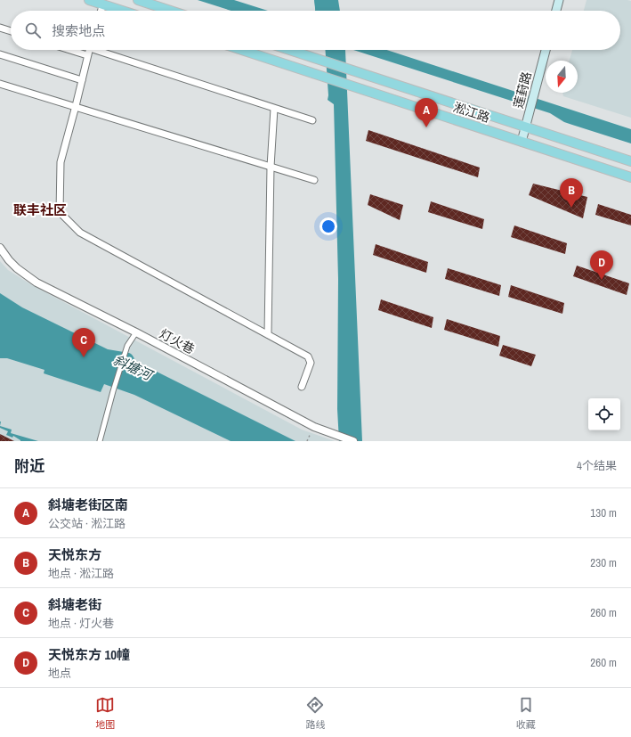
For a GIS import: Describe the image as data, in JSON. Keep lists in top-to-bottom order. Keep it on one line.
{"streets":{"main road":["莲葑路","淞江路"],"street":["灯火巷"]},"crossings":[["莲葑路","淞江路"]],"districts":["联丰社区"],"water":["斜塘河"],"north":"bottom","page":{"search":"搜索地点","pins":["A","B","D","C"],"heading":["附近","4个结果"],"list":[{"mark":"A","name":"斜塘老街区南","note":"公交站 · 淞江路","value":"130 m"},{"mark":"B","name":"天悦东方","note":"地点 · 淞江路","value":"230 m"},{"mark":"C","name":"斜塘老街","note":"地点 · 灯火巷","value":"260 m"},{"mark":"D","name":"天悦东方 10幢","note":"地点","value":"260 m"}],"nav":["地图","路线","收藏"]}}
